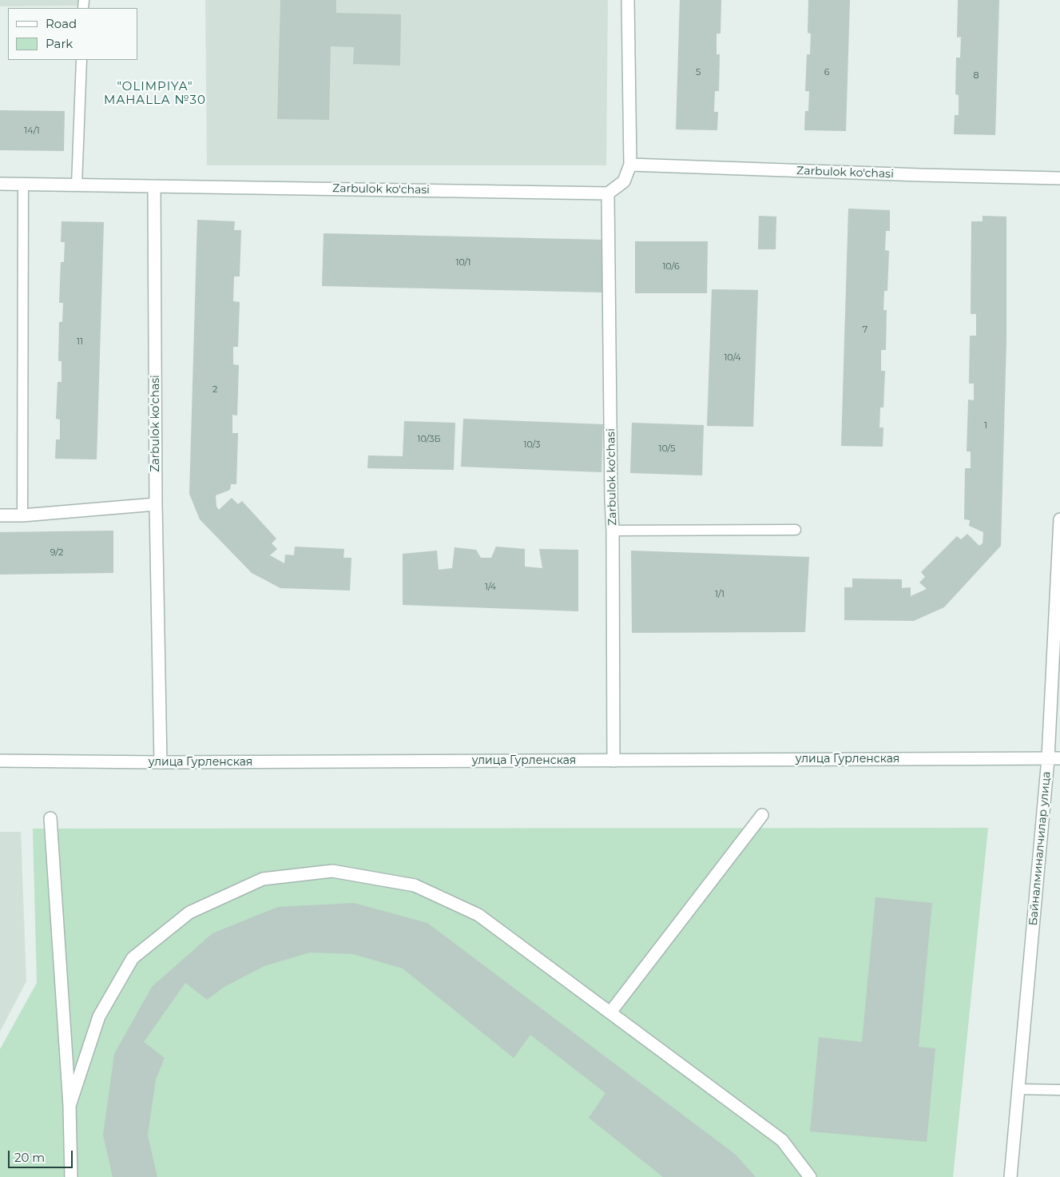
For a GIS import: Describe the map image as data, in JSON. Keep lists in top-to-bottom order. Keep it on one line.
{"streets":{"street":["Zarbulok ko'chasi","улица Гурленская","Байналминалчилар улица"]},"crossings":[["Zarbulok ko'chasi","улица Гурленская"],["улица Гурленская","Байналминалчилар улица"]],"districts":["\"OLIMPIYA\" MAHALLA №30"],"house_numbers":["5","6","8","14/1","10/1","10/6","7","11","10/4","2","1","10/3Б","10/3","10/5","9/2","1/4","1/1"],"legend":["Road","Park"],"scale_bar":"20 m"}
